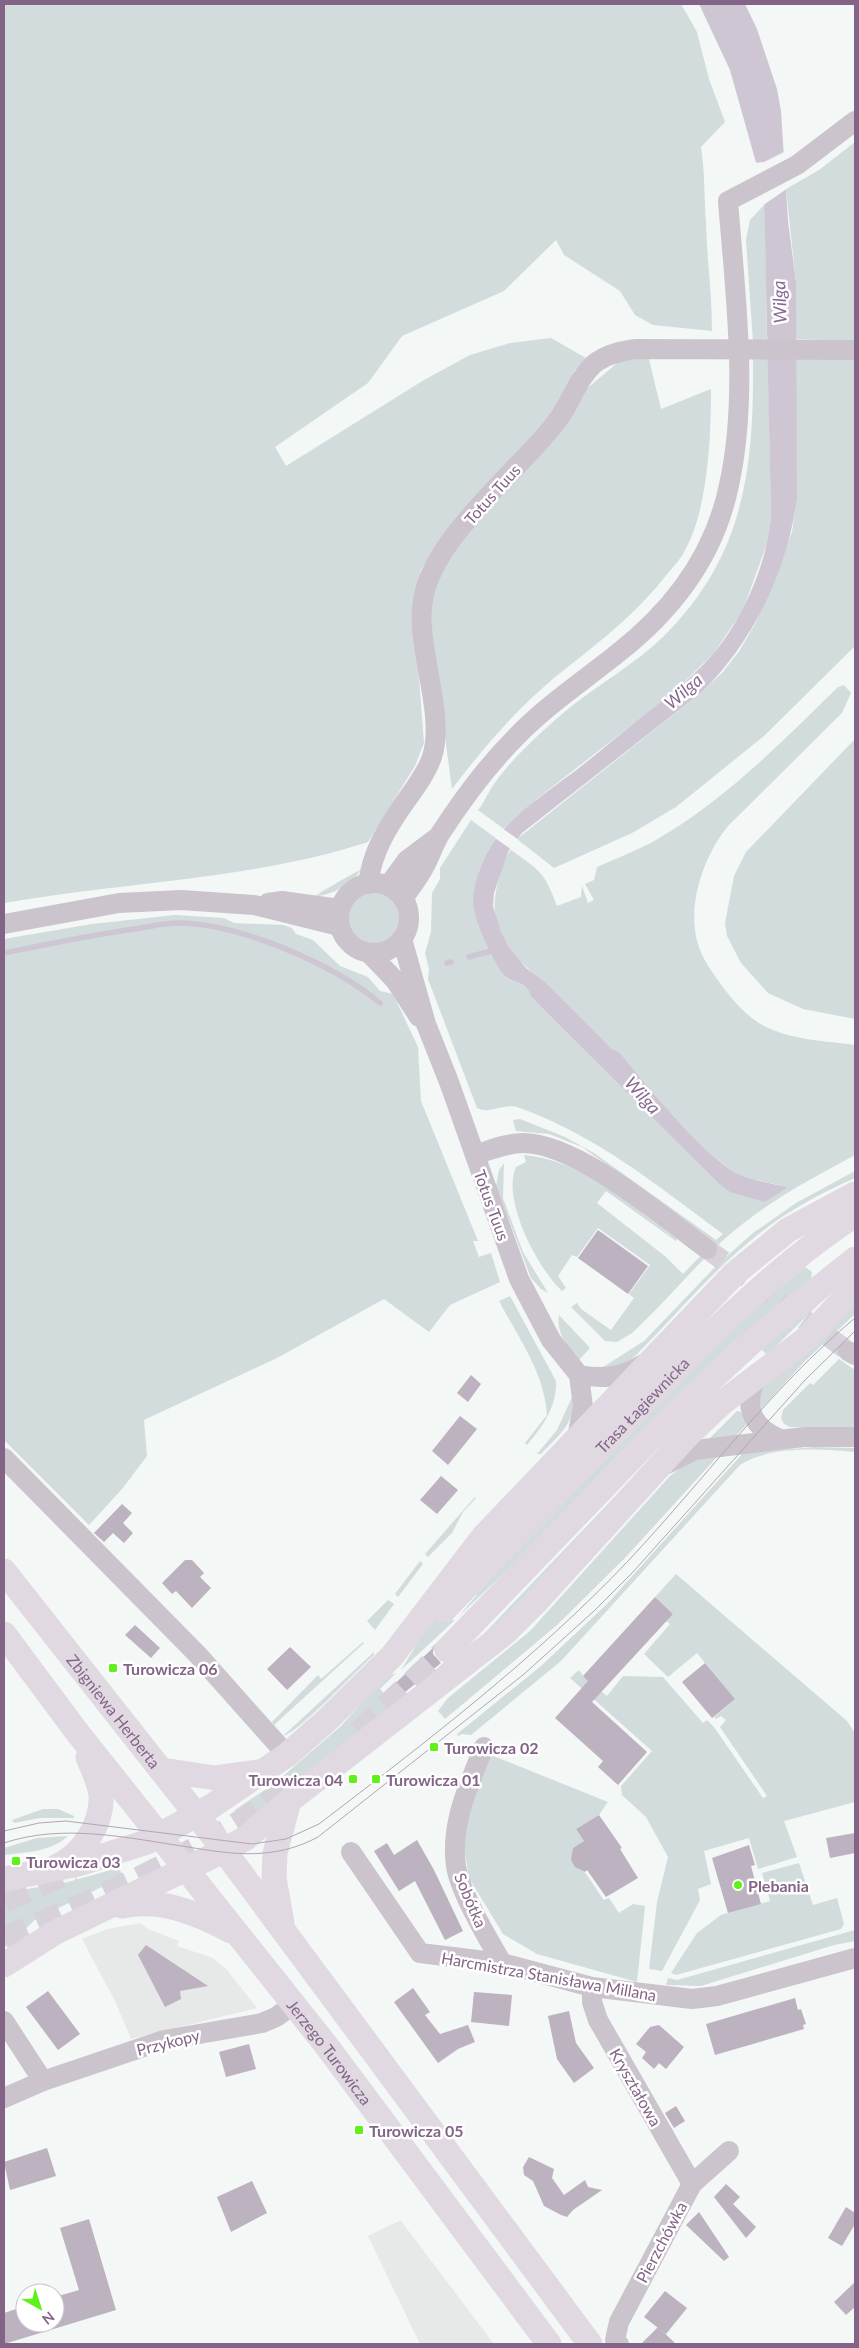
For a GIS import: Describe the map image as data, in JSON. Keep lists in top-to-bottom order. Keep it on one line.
{"streets":{"main road":["Trasa Łagiewnicka","Zbigniewa Herberta","Jerzego Turowicza"],"street":["Totus Tuus","Sobótka","Harcmistrza Stanisława Millana","Przykopy","Kryształowa","Pierzchówka"]},"crossings":[["Zbigniewa Herberta","Jerzego Turowicza"],["Sobótka","Harcmistrza Stanisława Millana"],["Harcmistrza Stanisława Millana","Kryształowa"],["Przykopy","Jerzego Turowicza"],["Kryształowa","Pierzchówka"]],"water":["Wilga"],"places":{"transit":["Turowicza 06","Turowicza 02","Turowicza 04","Turowicza 01","Turowicza 03","Turowicza 05"],"other":["Plebania"]},"north":"bottom right"}
